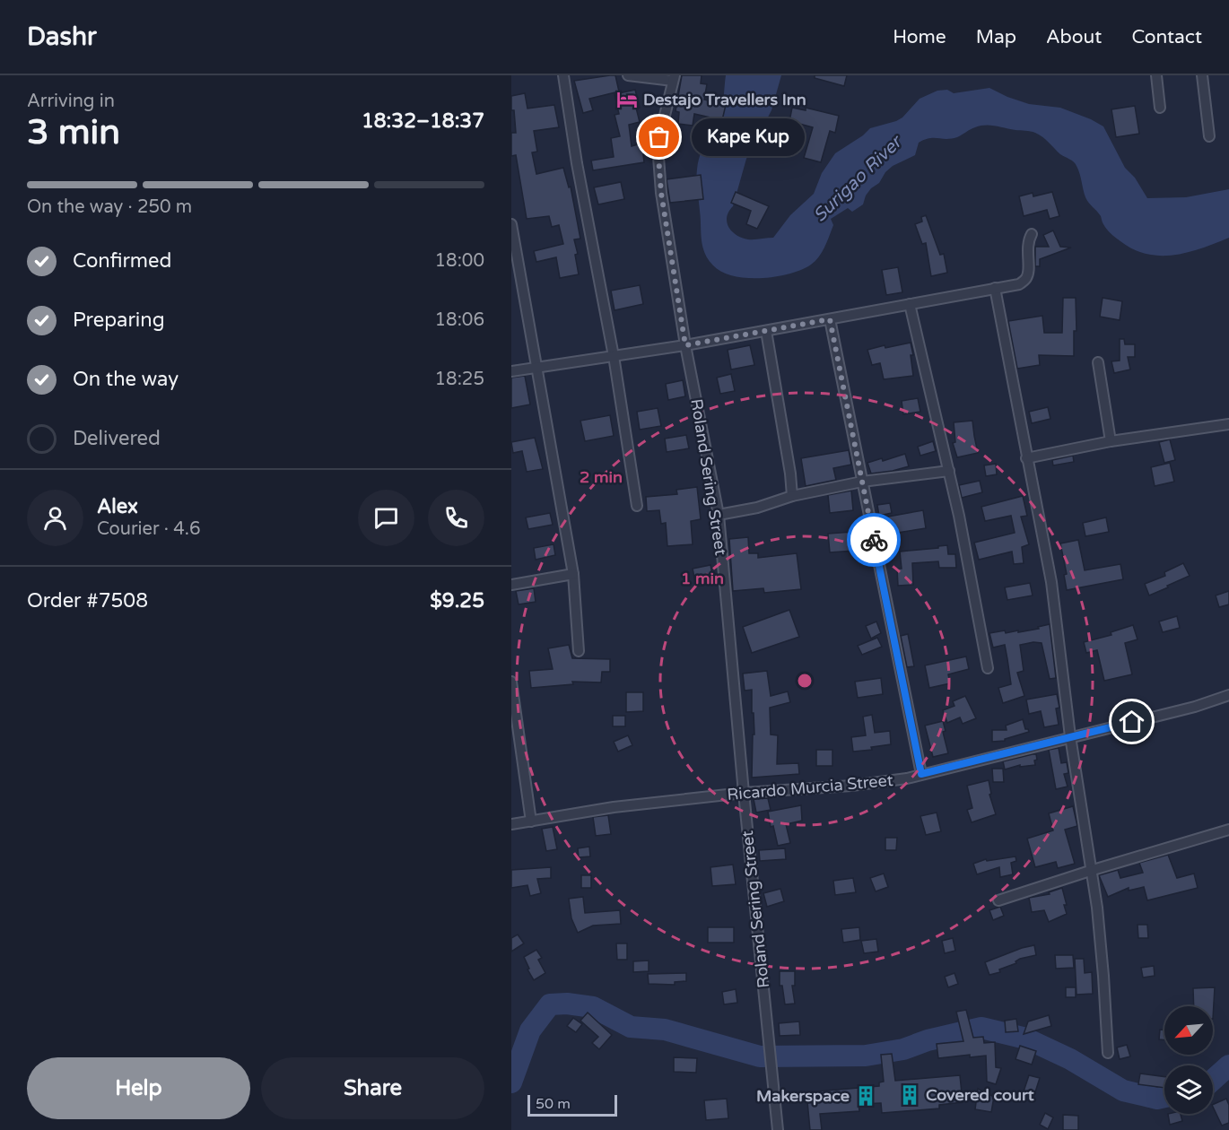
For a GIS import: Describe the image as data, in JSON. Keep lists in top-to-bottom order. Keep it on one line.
{"streets":{"street":["Roland Sering Street","Ricardo Murcia Street"]},"crossings":[["Roland Sering Street","Ricardo Murcia Street"]],"water":["Surigao River"],"places":{"hotel":["Destajo Travellers Inn"],"other":["Kape Kup"],"building":["Covered court","Makerspace"]},"scale_bar":"50 m","north":"bottom left","page":{"header":"Dashr","nav":["Home","Map","About","Contact"],"heading":["3 min","Arriving in","18:32–18:37"],"panel":["Alex","Courier · 4.6","Order #7508","$9.25"],"bubble":"Kape Kup","bar":"On the way · 250 m","list":[["Confirmed","18:00"],["Preparing","18:06"],["On the way","18:25"],"Delivered"],"buttons":["Help","Share"],"scale":"50 m"},"rings":["2 min","1 min"]}
